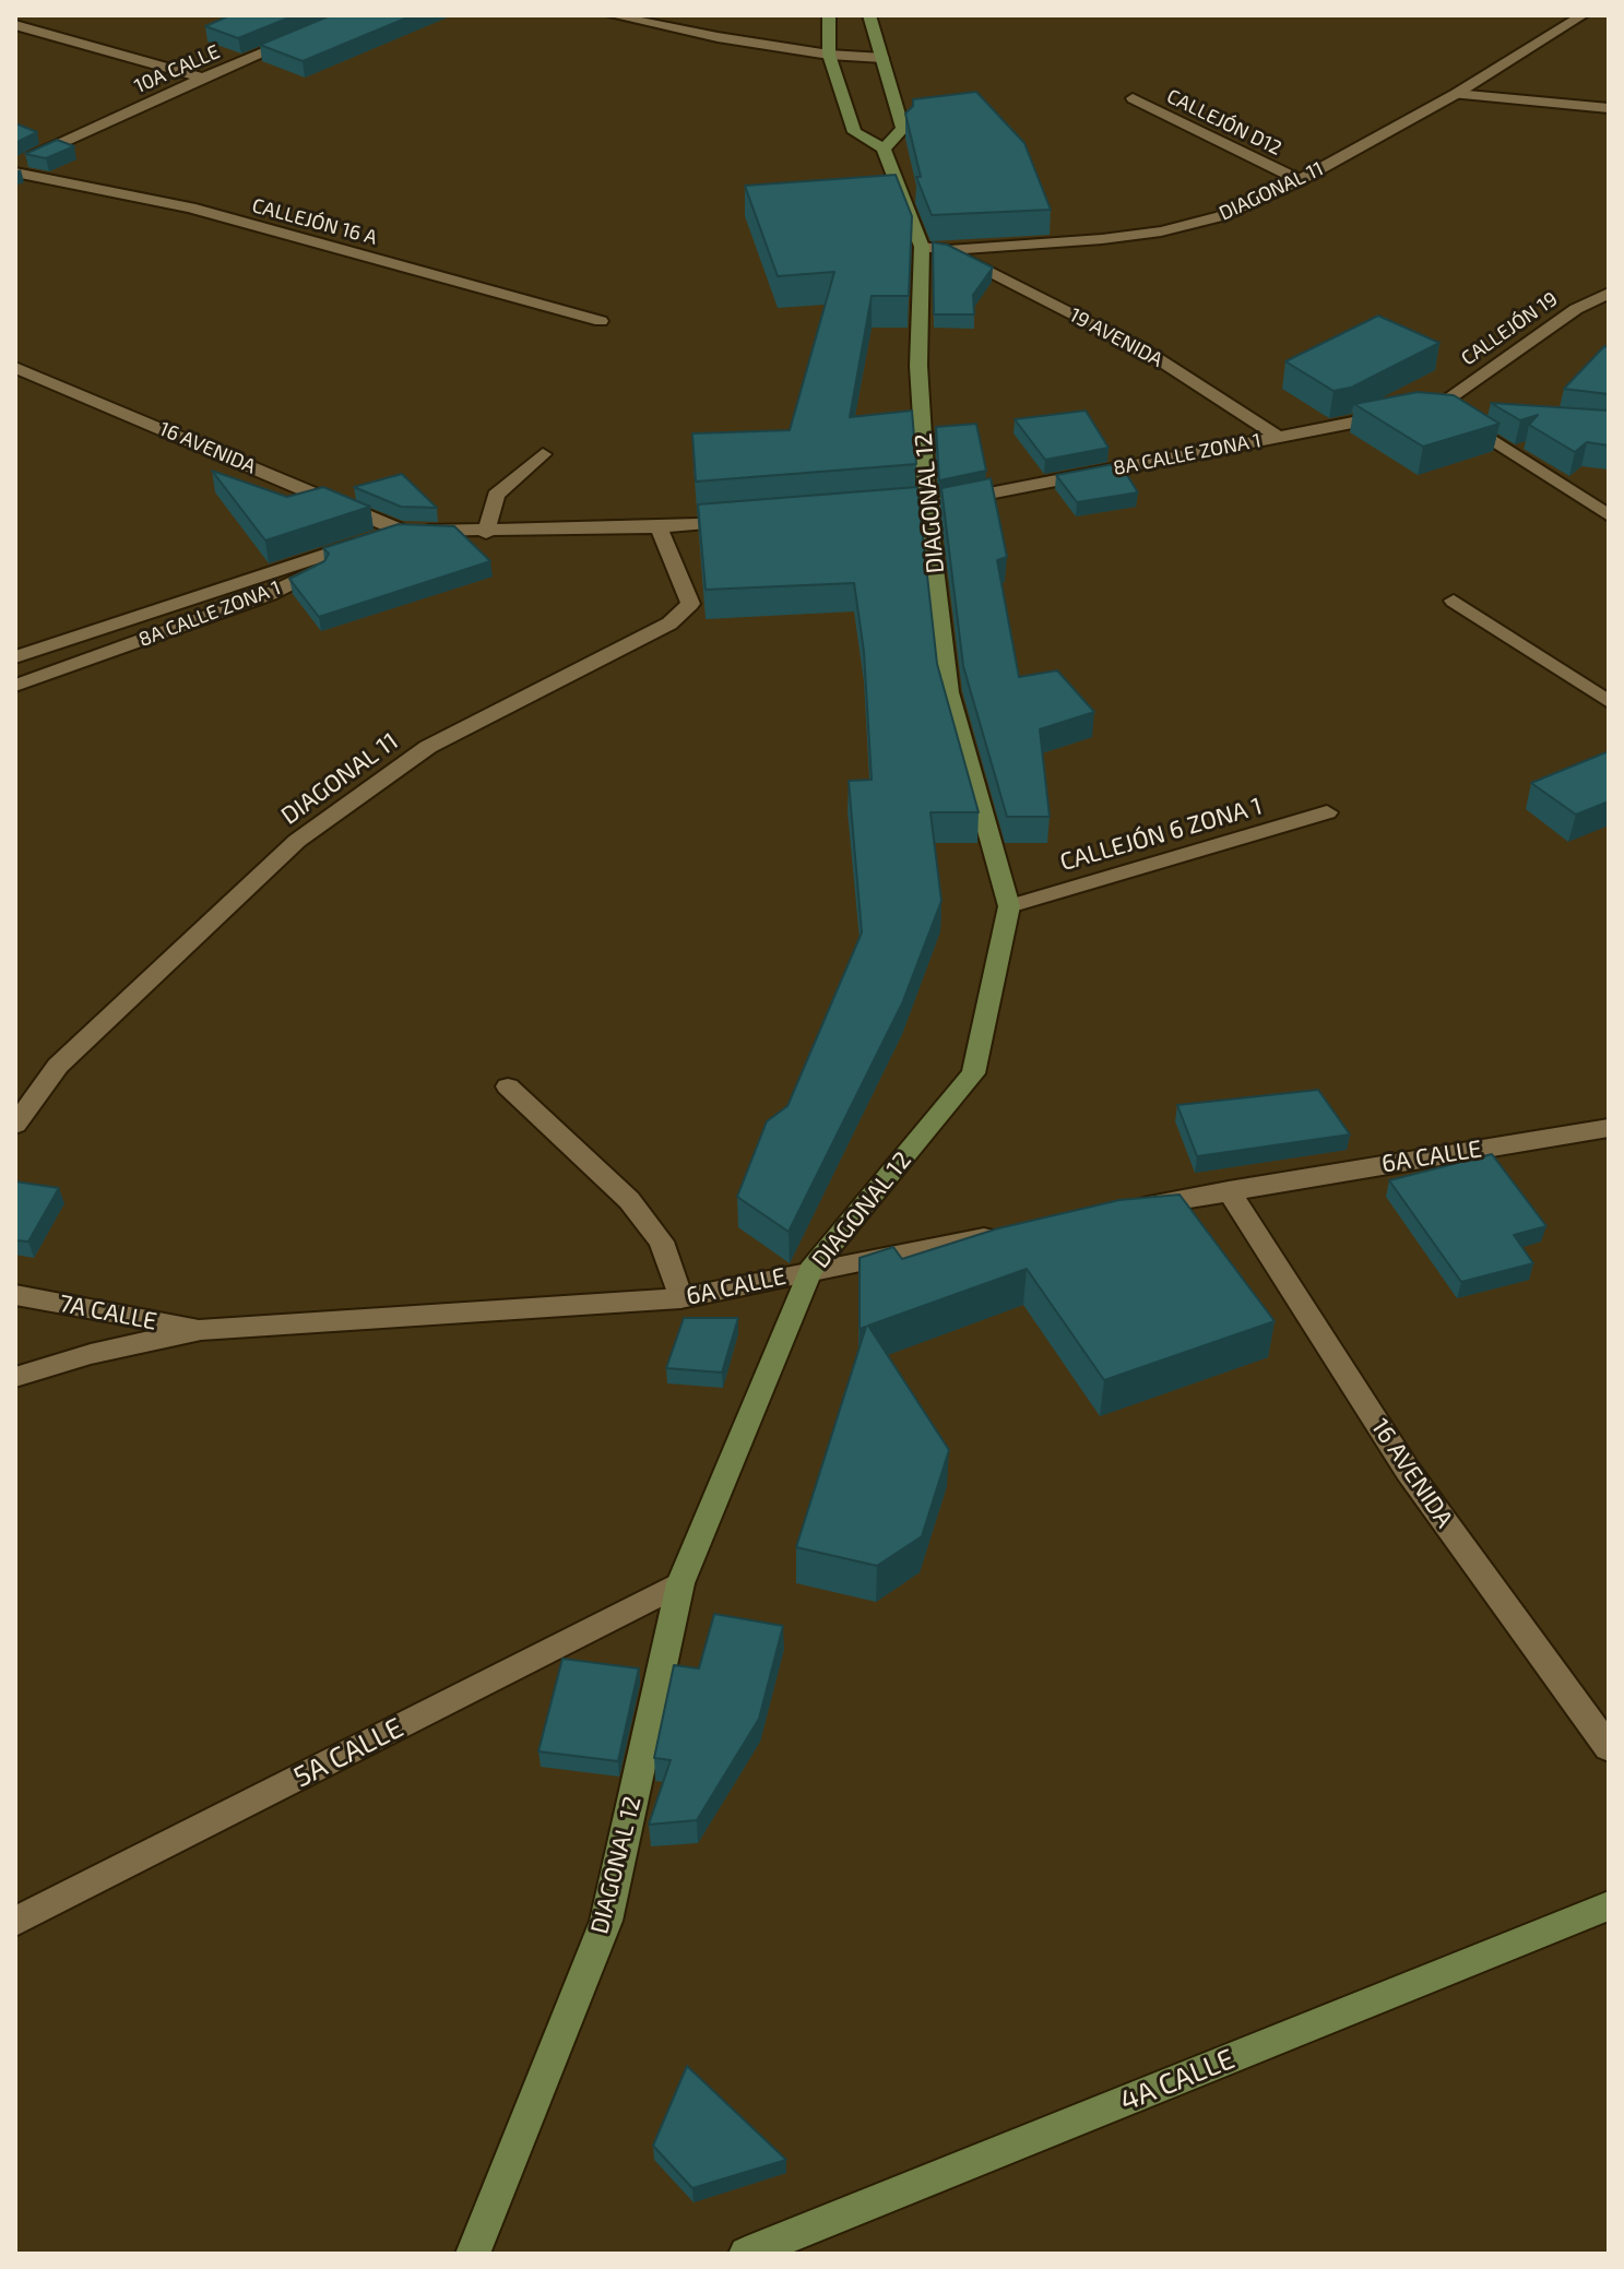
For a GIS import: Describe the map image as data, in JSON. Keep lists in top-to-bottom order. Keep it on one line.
{"streets":{"main road":["DIAGONAL 12","4A CALLE"],"street":["10A CALLE","CALLEJÓN D12","DIAGONAL 11","CALLEJÓN 16 A","CALLEJÓN 19","19 AVENIDA","16 AVENIDA","8A CALLE ZONA 1","CALLEJÓN 6 ZONA 1","6A CALLE","7A CALLE","5A CALLE"]},"crossings":[["CALLEJÓN D12","DIAGONAL 11"],["DIAGONAL 11","19 AVENIDA"],["DIAGONAL 11","8A CALLE ZONA 1"],["DIAGONAL 11","DIAGONAL 12"],["CALLEJÓN 19","8A CALLE ZONA 1"],["19 AVENIDA","8A CALLE ZONA 1"],["16 AVENIDA","8A CALLE ZONA 1"],["16 AVENIDA","6A CALLE"],["8A CALLE ZONA 1","DIAGONAL 12"],["DIAGONAL 12","CALLEJÓN 6 ZONA 1"],["DIAGONAL 12","6A CALLE"],["DIAGONAL 12","5A CALLE"],["6A CALLE","7A CALLE"]]}
